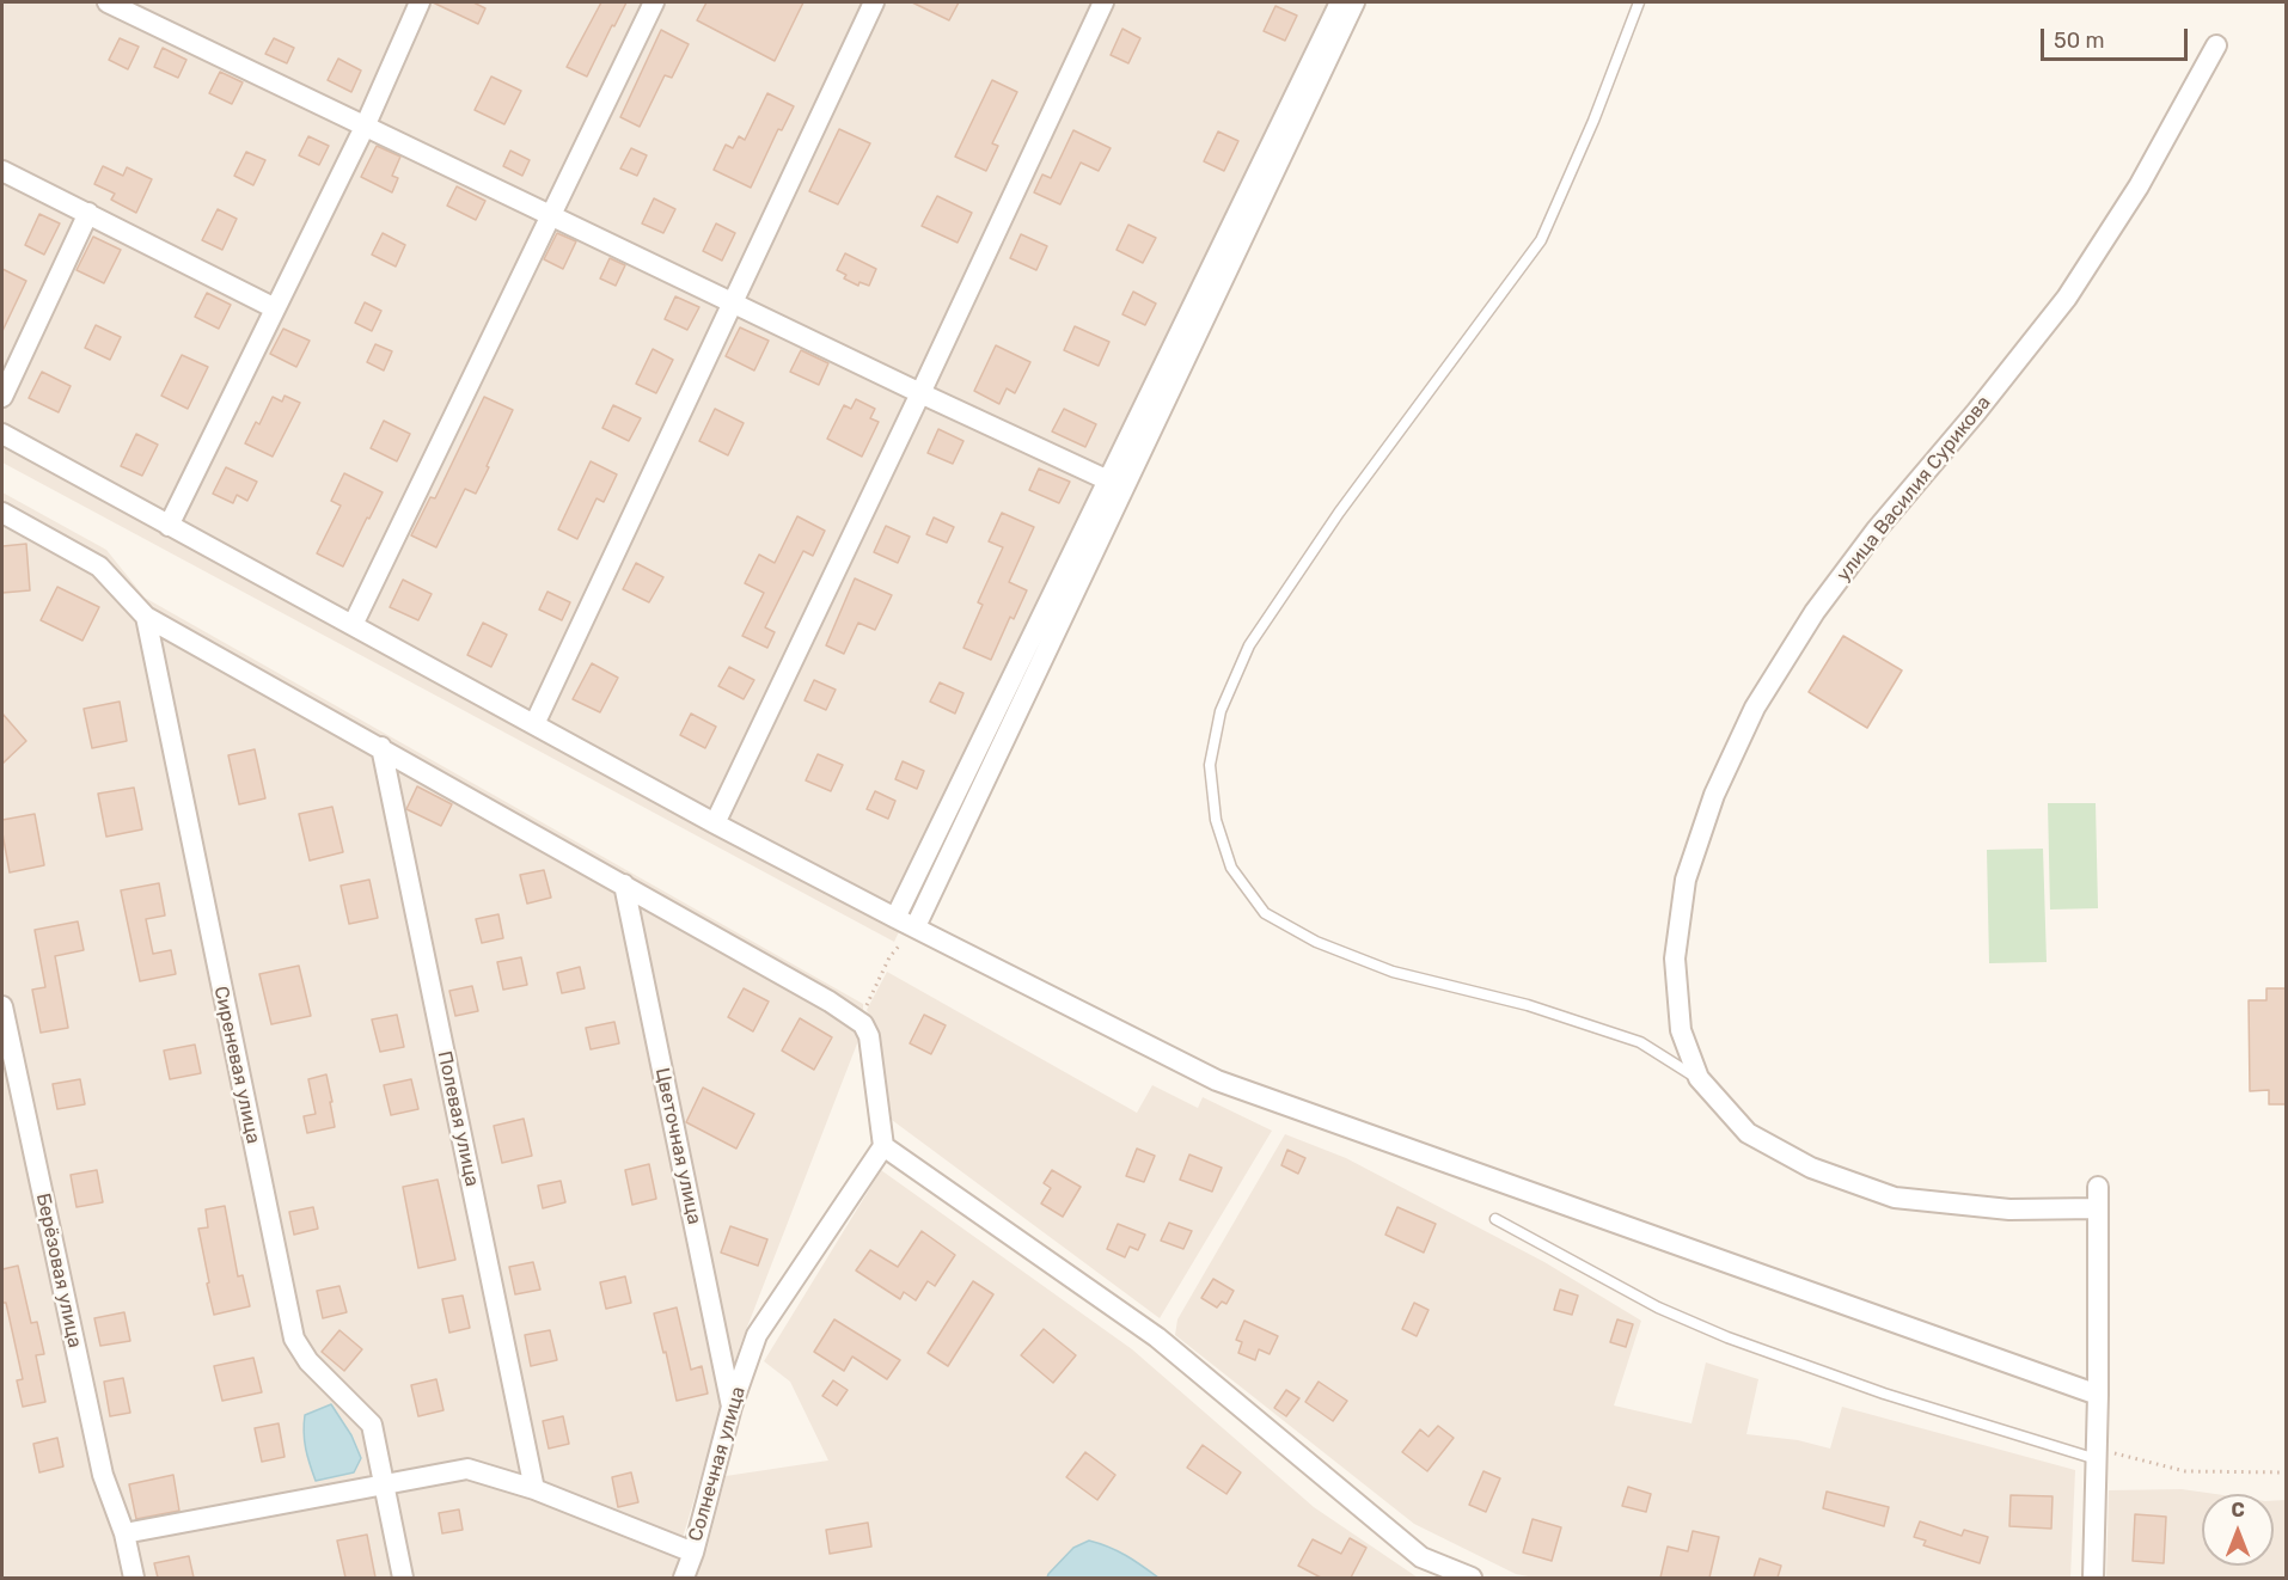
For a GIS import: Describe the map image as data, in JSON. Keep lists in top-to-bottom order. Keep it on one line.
{"streets":{"street":["улица Василия Сурикова","Сиреневая улица","Полевая улица","Цветочная улица","Берёзовая улица","Солнечная улица"]},"crossings":[["Цветочная улица","Солнечная улица"]],"scale_bar":"50 m","north":"top"}
